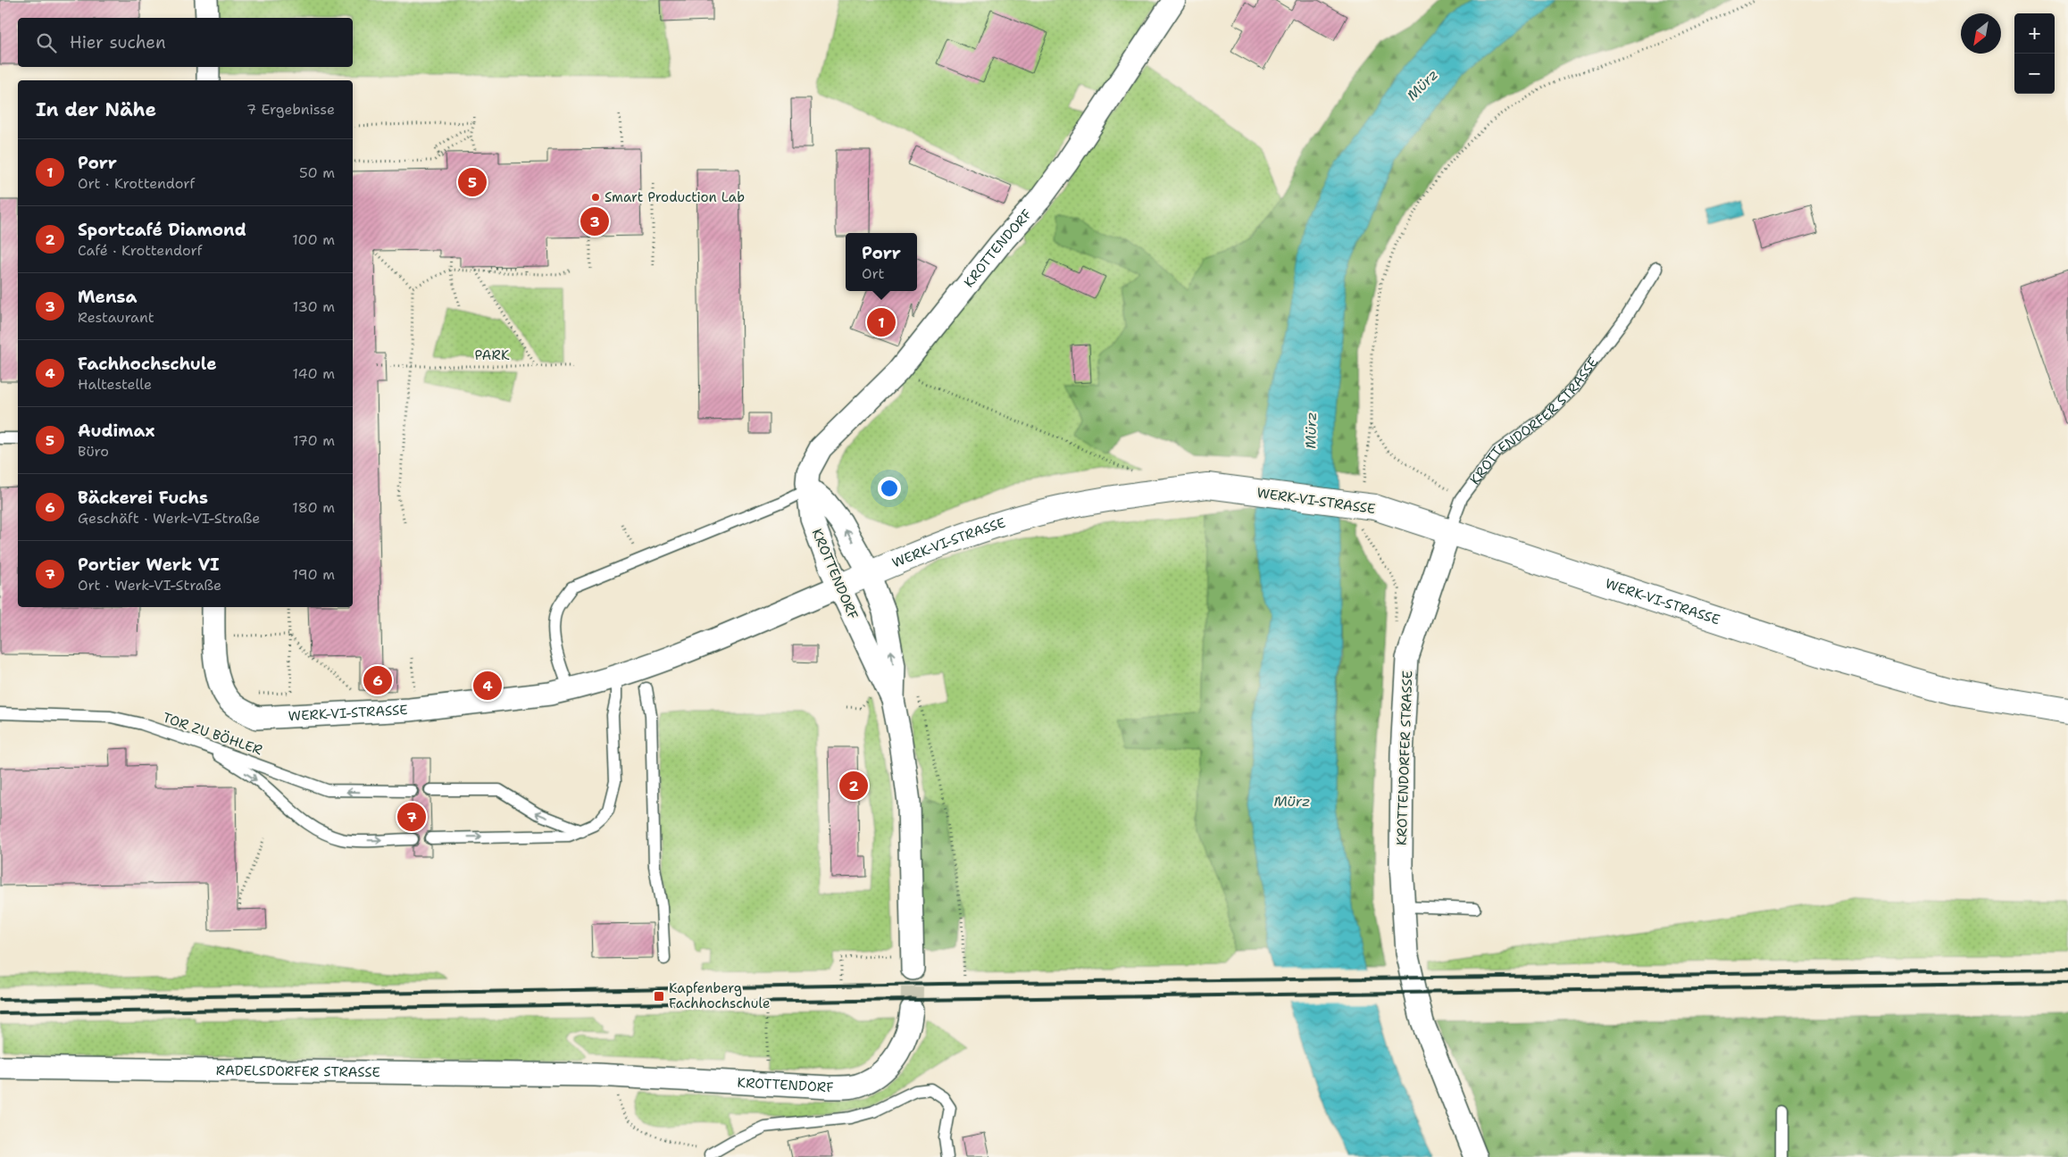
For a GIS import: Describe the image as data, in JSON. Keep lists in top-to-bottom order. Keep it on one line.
{"streets":{"main road":["WERK-VI-STRASSE"],"street":["KROTTENDORF","KROTTENDORFER STRASSE","RADELSDORFER STRASSE"],"lane":["TOR ZU BÖHLER"],"path":["PARK"]},"crossings":[["KROTTENDORF","WERK-VI-STRASSE"],["KROTTENDORF","RADELSDORFER STRASSE"],["KROTTENDORFER STRASSE","WERK-VI-STRASSE"]],"water":["Mürz"],"places":{"other":["Smart Production Lab"],"transit":["Kapfenberg Fachhochschule"]},"north":"bottom left","page":{"map_buttons":["+","−"],"search":"Hier suchen","heading":["In der Nähe","7 Ergebnisse"],"list":[{"mark":"1","name":"Porr","note":"Ort · Krottendorf","value":"50 m"},{"mark":"2","name":"Sportcafé Diamond","note":"Café · Krottendorf","value":"100 m"},{"mark":"3","name":"Mensa","note":"Restaurant","value":"130 m"},{"mark":"4","name":"Fachhochschule","note":"Haltestelle","value":"140 m"},{"mark":"5","name":"Audimax","note":"Büro","value":"170 m"},{"mark":"6","name":"Bäckerei Fuchs","note":"Geschäft · Werk-VI-Straße","value":"180 m"},{"mark":"7","name":"Portier Werk VI","note":"Ort · Werk-VI-Straße","value":"190 m"}],"pins":["5","3","1","6","4","2","7"],"popup":["Porr","Ort"]}}
